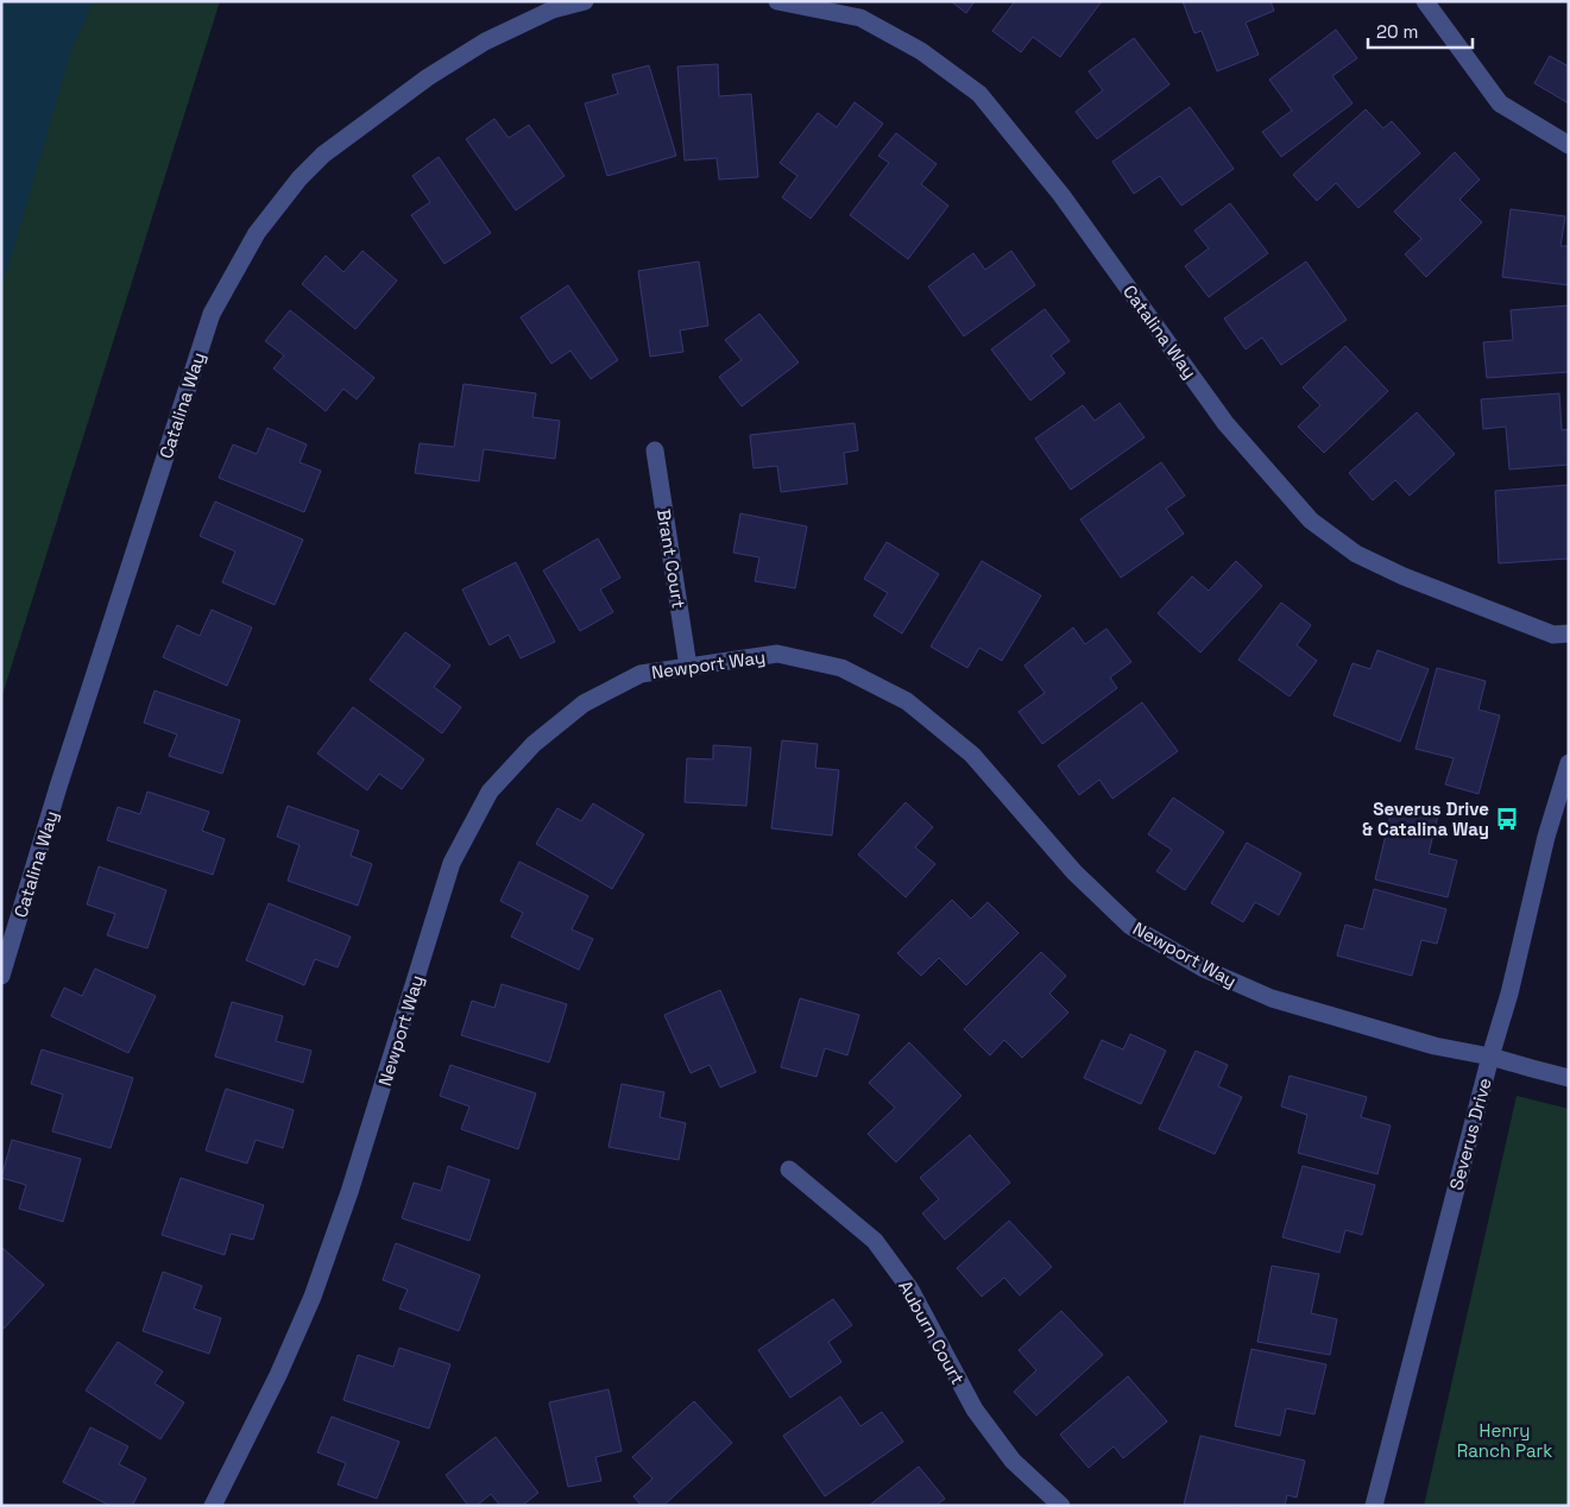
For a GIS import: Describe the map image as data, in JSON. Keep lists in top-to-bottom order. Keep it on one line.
{"streets":{"street":["Catalina Way","Brant Court","Newport Way","Severus Drive","Auburn Court"]},"crossings":[["Brant Court","Newport Way"],["Newport Way","Severus Drive"]],"parks":["Henry Ranch Park"],"places":{"bus stop":["Severus Drive & Catalina Way"]},"scale_bar":"20 m"}
